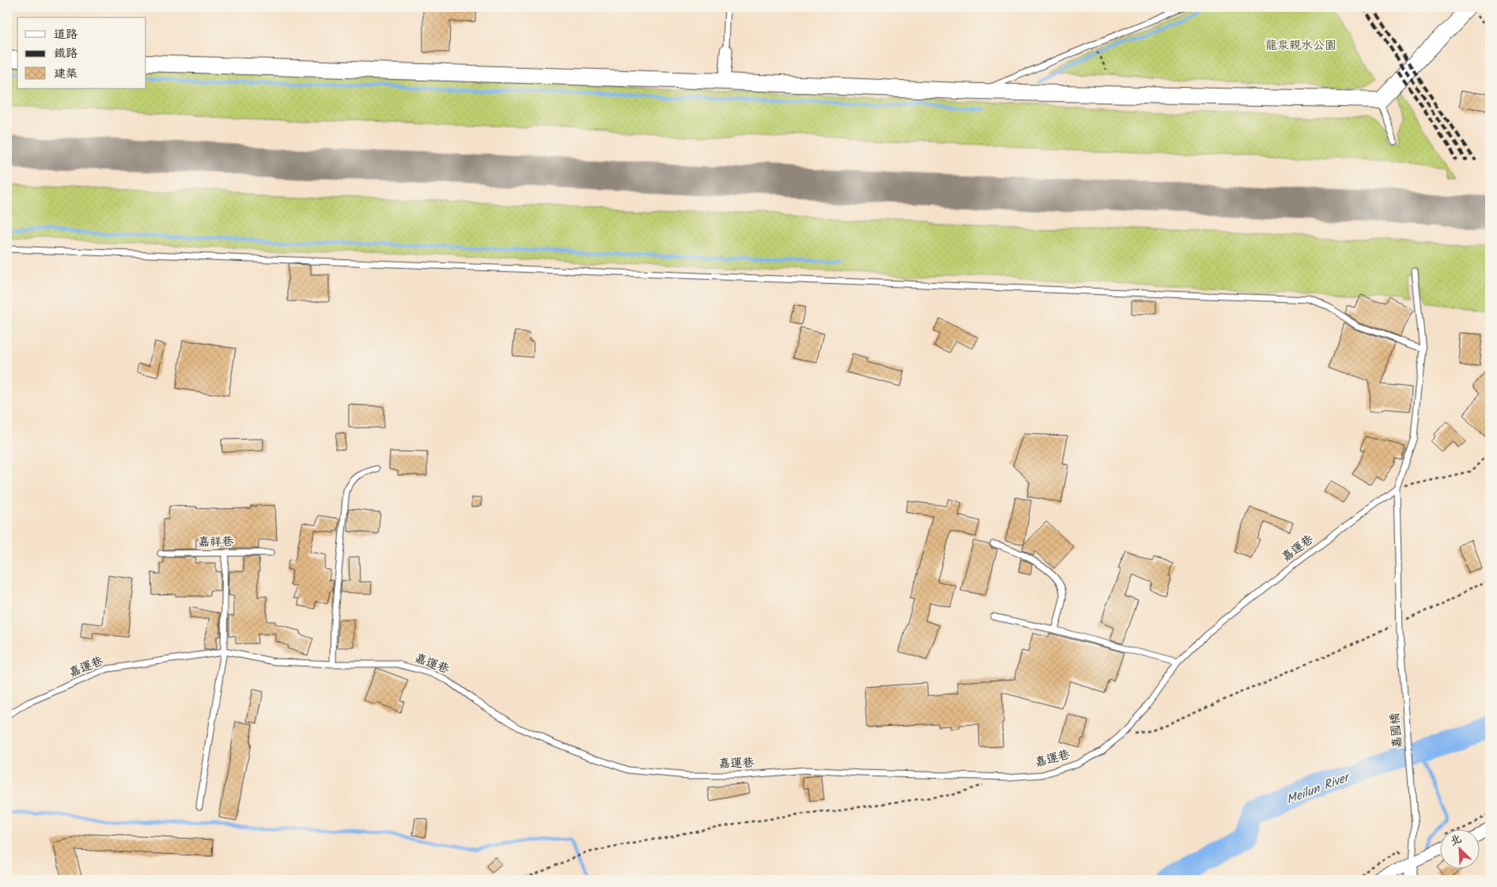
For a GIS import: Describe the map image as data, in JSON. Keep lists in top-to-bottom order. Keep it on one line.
{"streets":{"lane":["嘉祥巷","嘉運巷","嘉國橋"]},"crossings":[["嘉運巷","嘉國橋"]],"water":["Meilun River"],"parks":["龍泉親水公園"],"legend":["道路","鐵路","建築"],"north":"top left"}
